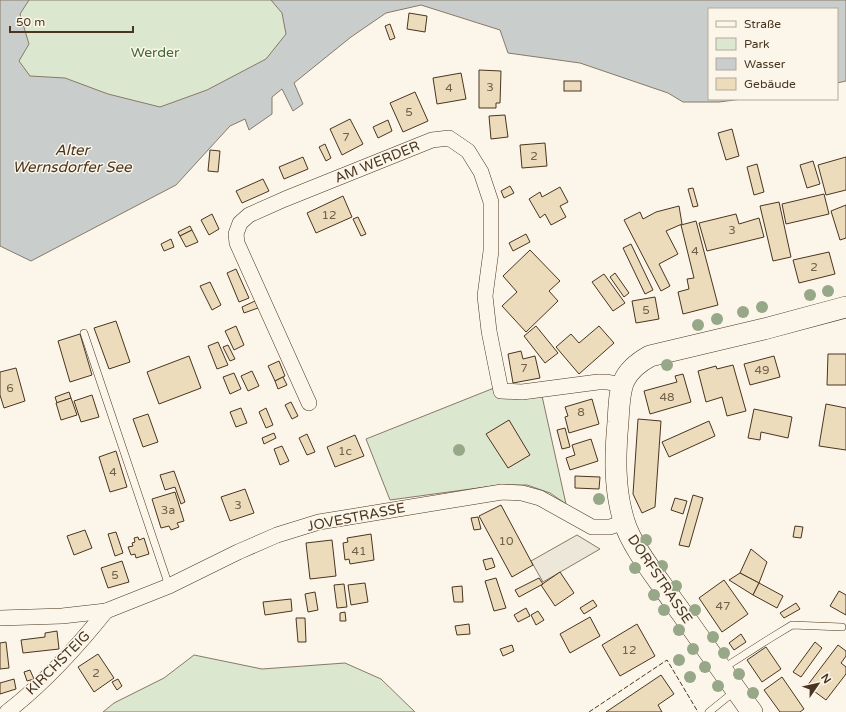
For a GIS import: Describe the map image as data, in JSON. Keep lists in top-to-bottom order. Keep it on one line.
{"streets":{"street":["AM WERDER","JOVESTRASSE","DORFSTRASSE","KIRCHSTEIG"]},"crossings":[["AM WERDER","DORFSTRASSE"],["JOVESTRASSE","DORFSTRASSE"],["JOVESTRASSE","KIRCHSTEIG"]],"water":["Alter Wernsdorfer See"],"parks":["Werder"],"house_numbers":["3","4","5","7","2","12","3","4","2","5","7","49","6","48","8","1c","4","3","3a","10","41","5","47","12","2"],"legend":["Straße","Park","Wasser","Gebäude"],"scale_bar":"50 m","north":"top right"}
